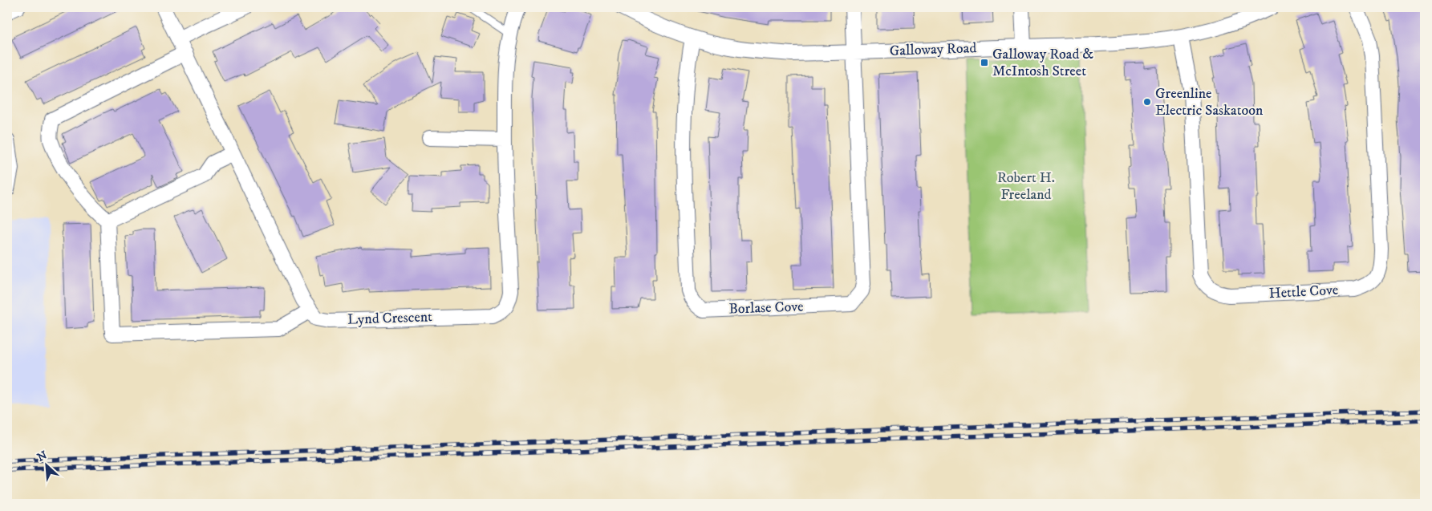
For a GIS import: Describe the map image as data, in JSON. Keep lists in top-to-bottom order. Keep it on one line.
{"streets":{"street":["Galloway Road","Hettle Cove","Borlase Cove","Lynd Crescent"]},"crossings":[["Galloway Road","Hettle Cove"],["Galloway Road","Borlase Cove"]],"parks":["Robert H. Freeland"],"places":{"transit":["Galloway Road & McIntosh Street"],"other":["Greenline Electric Saskatoon"]},"north":"top left"}
